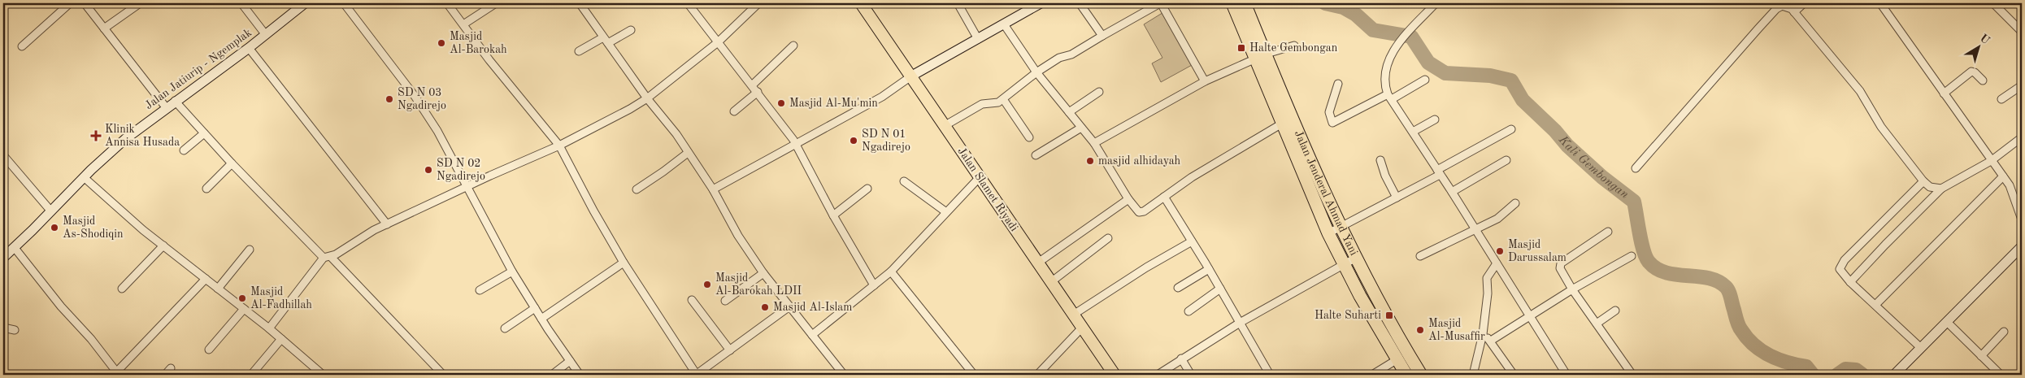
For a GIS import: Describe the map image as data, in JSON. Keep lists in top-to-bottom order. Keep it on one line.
{"streets":{"highway":["Jalan Jenderal Ahmad Yani"],"main road":["Jalan Slamet Riyadi"],"street":["Jalan Jatiurip - Ngemplak"]},"water":["Kali Gembongan"],"places":{"other":["Masjid Al-Barokah","SD N 03 Ngadirejo","Masjid Al-Mu'min","SD N 01 Ngadirejo","masjid alhidayah","SD N 02 Ngadirejo","Masjid As-Shodiqin","Masjid Darussalam","Masjid Al-Barokah LDII","Masjid Al-Fadhillah","Masjid Al-Islam","Masjid Al-Musaffir"],"transit":["Halte Gembongan","Halte Suharti"],"health":["Klinik Annisa Husada"]},"north":"top right"}
